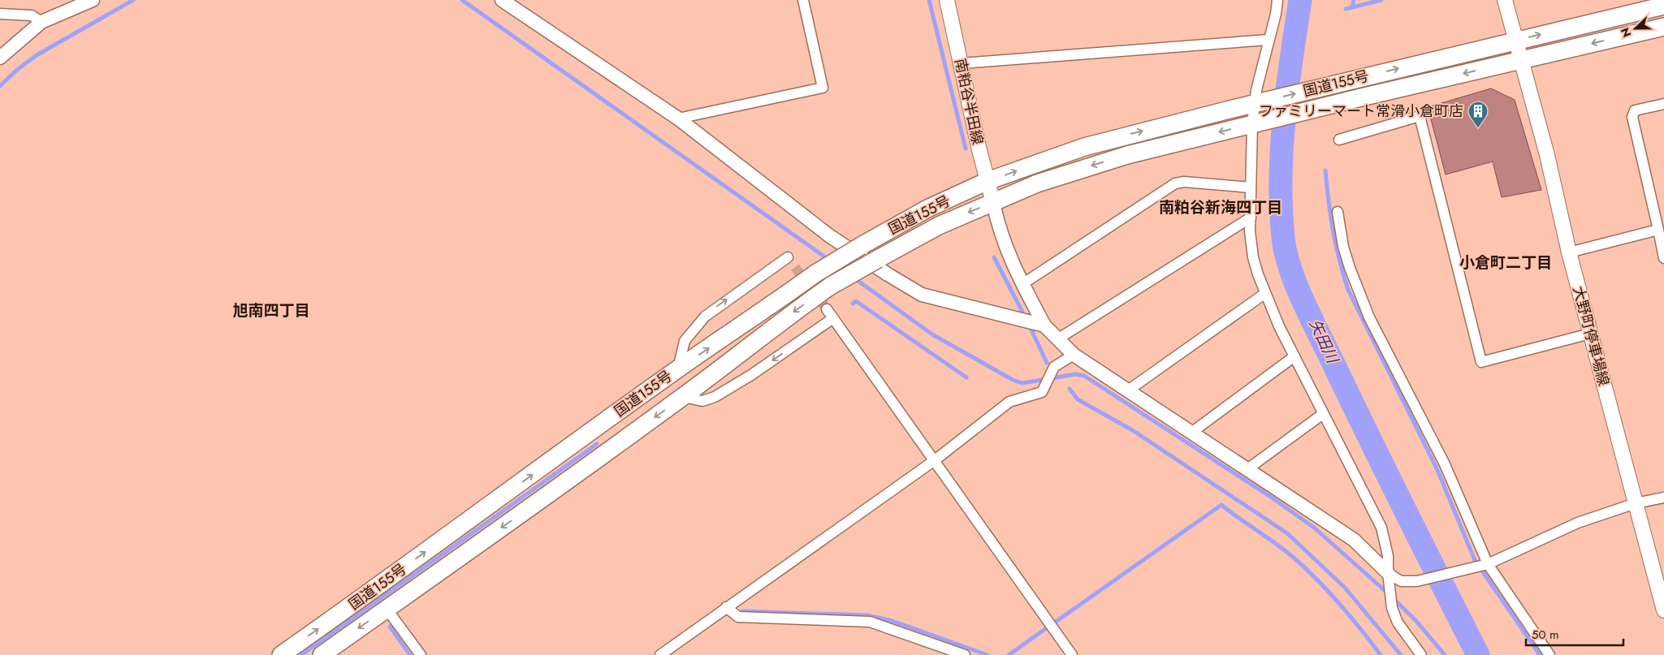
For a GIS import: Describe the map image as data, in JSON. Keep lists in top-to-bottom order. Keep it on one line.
{"streets":{"highway":["国道155号"],"main road":["南粕谷半田線","大野町停車場線"]},"crossings":[["国道155号","南粕谷半田線"],["国道155号","大野町停車場線"]],"districts":["南粕谷新海四丁目","小倉町二丁目","旭南四丁目"],"water":["矢田川"],"places":{"building":["ファミリーマート常滑小倉町店"]},"scale_bar":"50 m","north":"left"}
